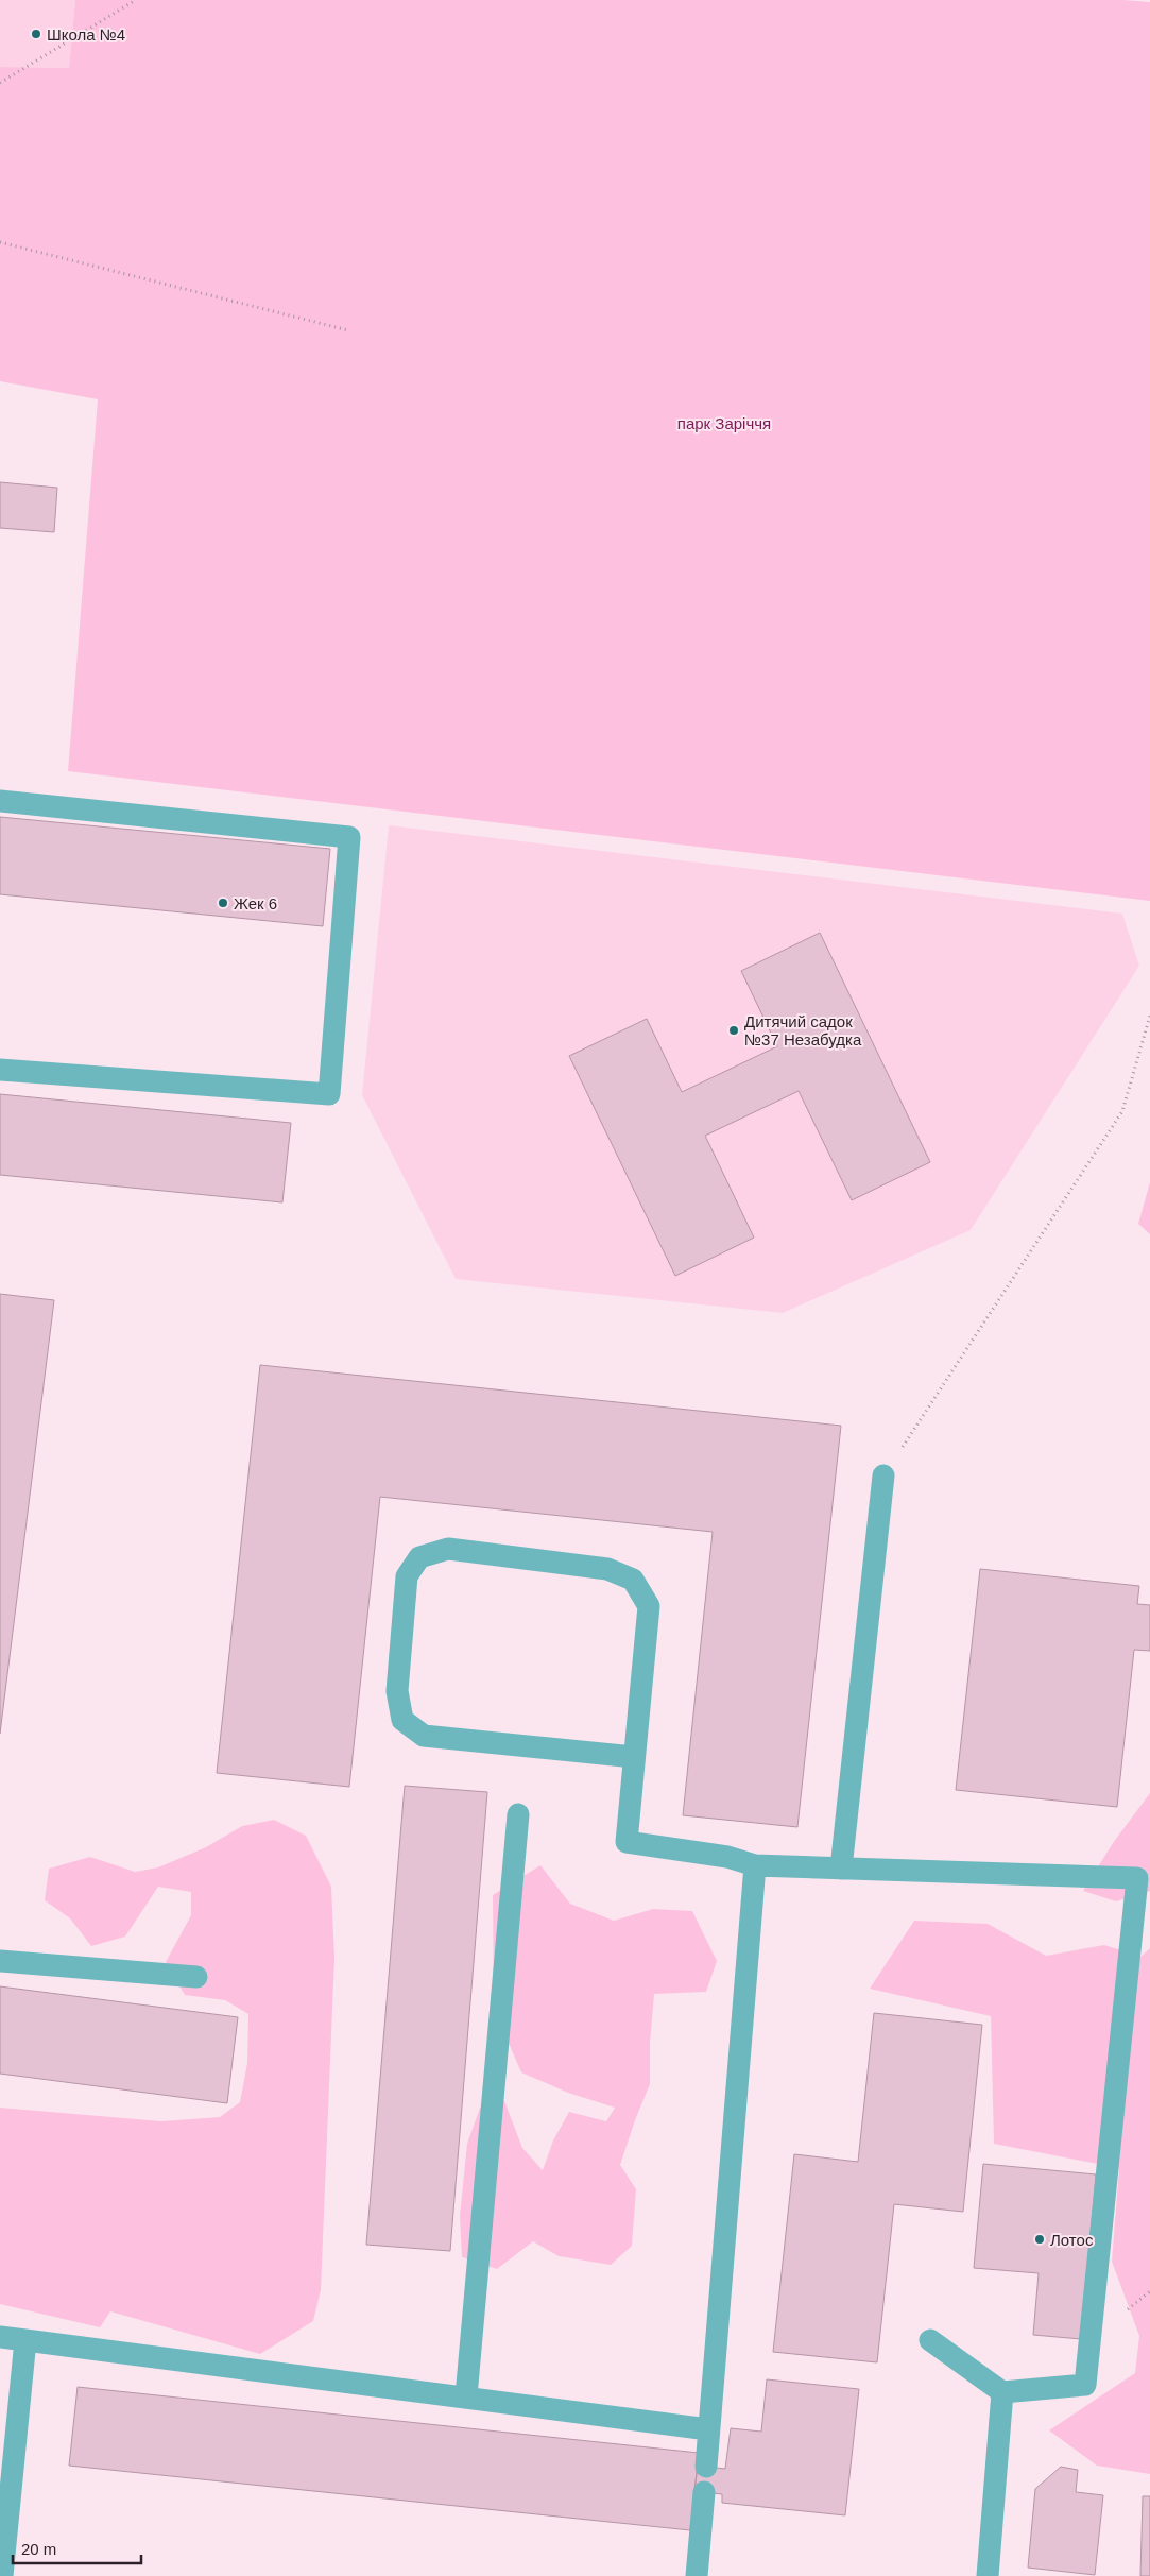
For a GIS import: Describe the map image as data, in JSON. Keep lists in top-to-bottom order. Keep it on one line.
{"parks":["парк Заріччя"],"places":["Школа №4","Жек 6","Дитячий садок №37 Незабудка","Лотос"],"scale_bar":"20 m"}
